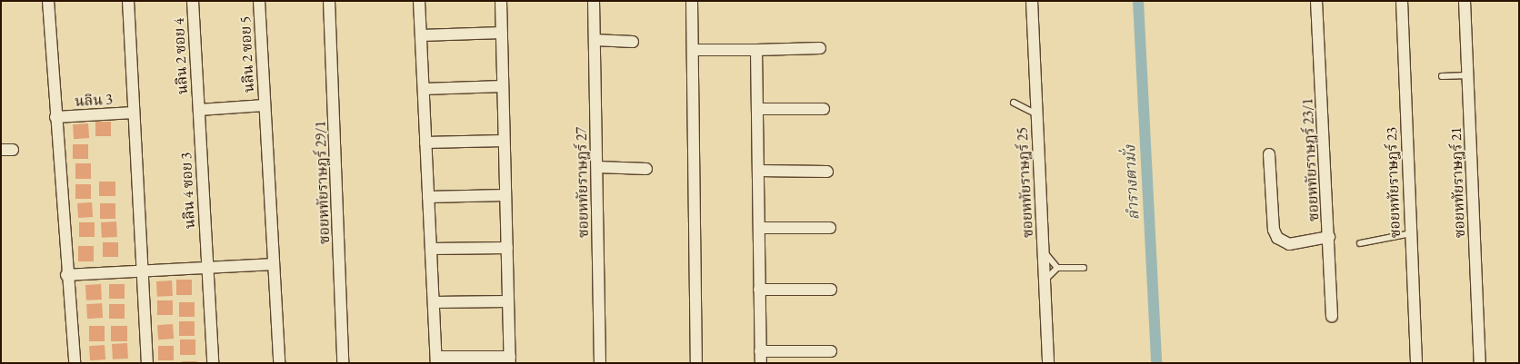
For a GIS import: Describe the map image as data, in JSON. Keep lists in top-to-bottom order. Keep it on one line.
{"streets":{"street":["นลิน 2 ซอย 5","นลิน 2 ซอย 4","นลิน 3","ซอยหทัยราษฎร์ 23/1","ซอยหทัยราษฎร์ 29/1","ซอยหทัยราษฎร์ 27","ซอยหทัยราษฎร์ 25","ซอยหทัยราษฎร์ 23","ซอยหทัยราษฎร์ 21","นลิน 4 ซอย 3"]},"crossings":[["นลิน 2 ซอย 4","นลิน 4 ซอย 3"]],"water":["ลำรางตามั่ง"]}
